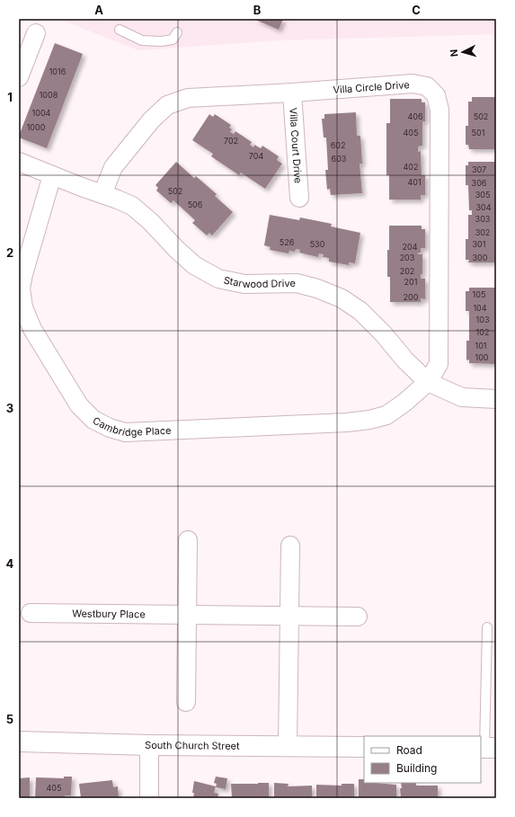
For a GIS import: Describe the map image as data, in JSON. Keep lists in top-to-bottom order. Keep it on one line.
{"streets":{"street":["Villa Circle Drive","Villa Court Drive","Starwood Drive","Cambridge Place","Westbury Place","South Church Street"]},"crossings":[["Villa Circle Drive","Villa Court Drive"],["Villa Circle Drive","Starwood Drive"],["Villa Circle Drive","Cambridge Place"],["Starwood Drive","Cambridge Place"]],"house_numbers":["1016","1008","1004","406","502","1000","405","501","702","602","704","603","402","307","401","306","502","305","506","304","303","302","526","530","301","204","203","300","202","201","105","200","104","103","102","101","100","405"],"legend":["Road","Building"],"north":"left","grid":{"columns":["A","B","C"],"rows":["1","2","3","4","5"]}}
